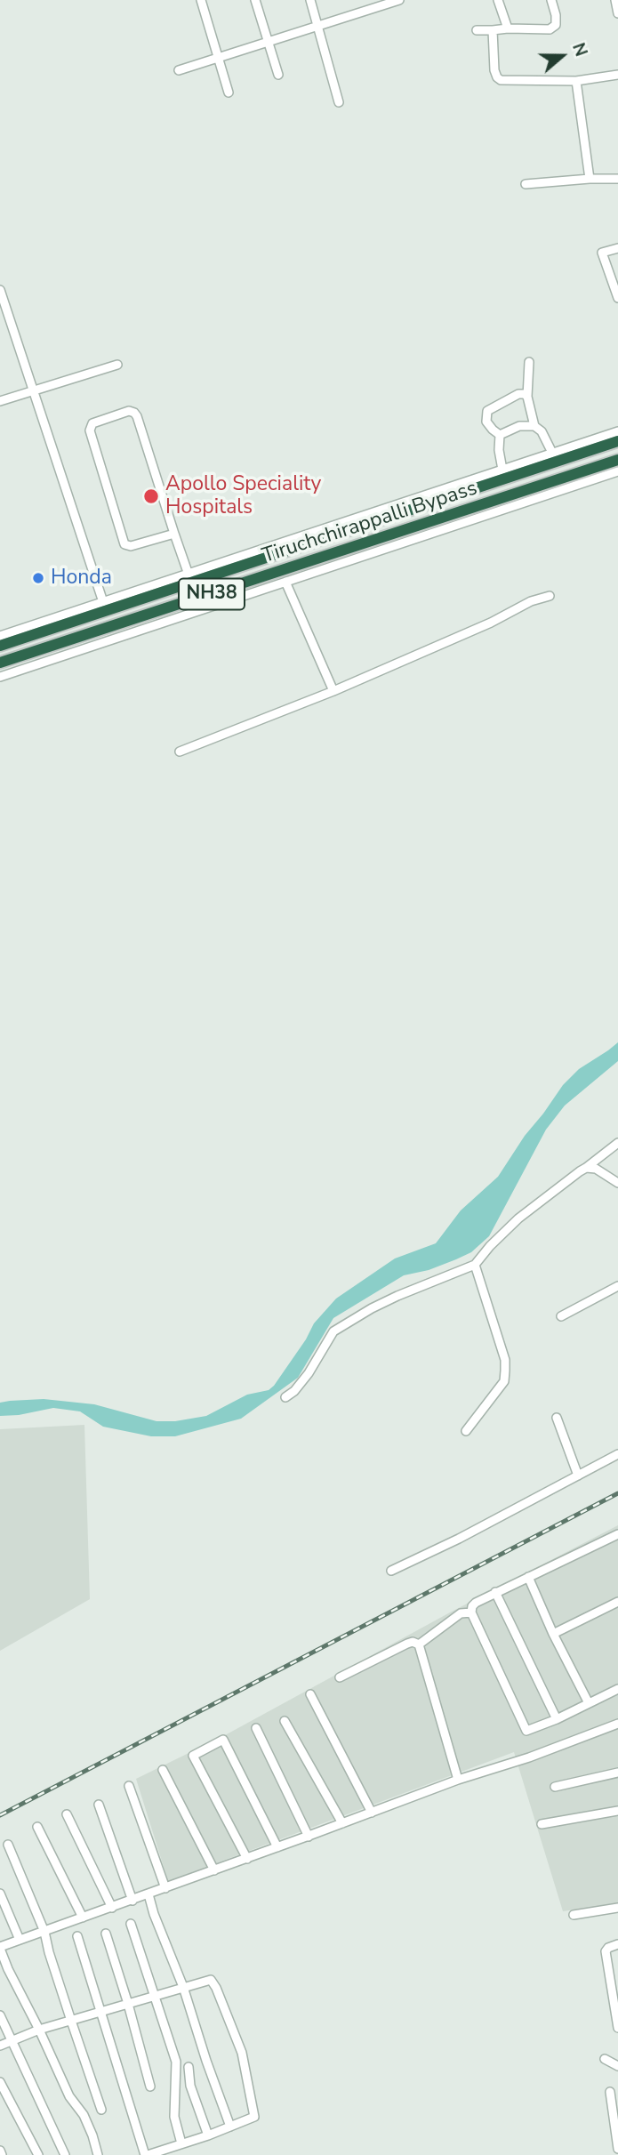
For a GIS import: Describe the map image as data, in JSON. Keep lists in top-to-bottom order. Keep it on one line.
{"streets":{"highway":["Tiruchchirappalli Bypass","NH38"]},"crossings":[["Tiruchchirappalli Bypass","NH38"]],"places":["Apollo Speciality Hospitals","Honda"],"north":"right"}
